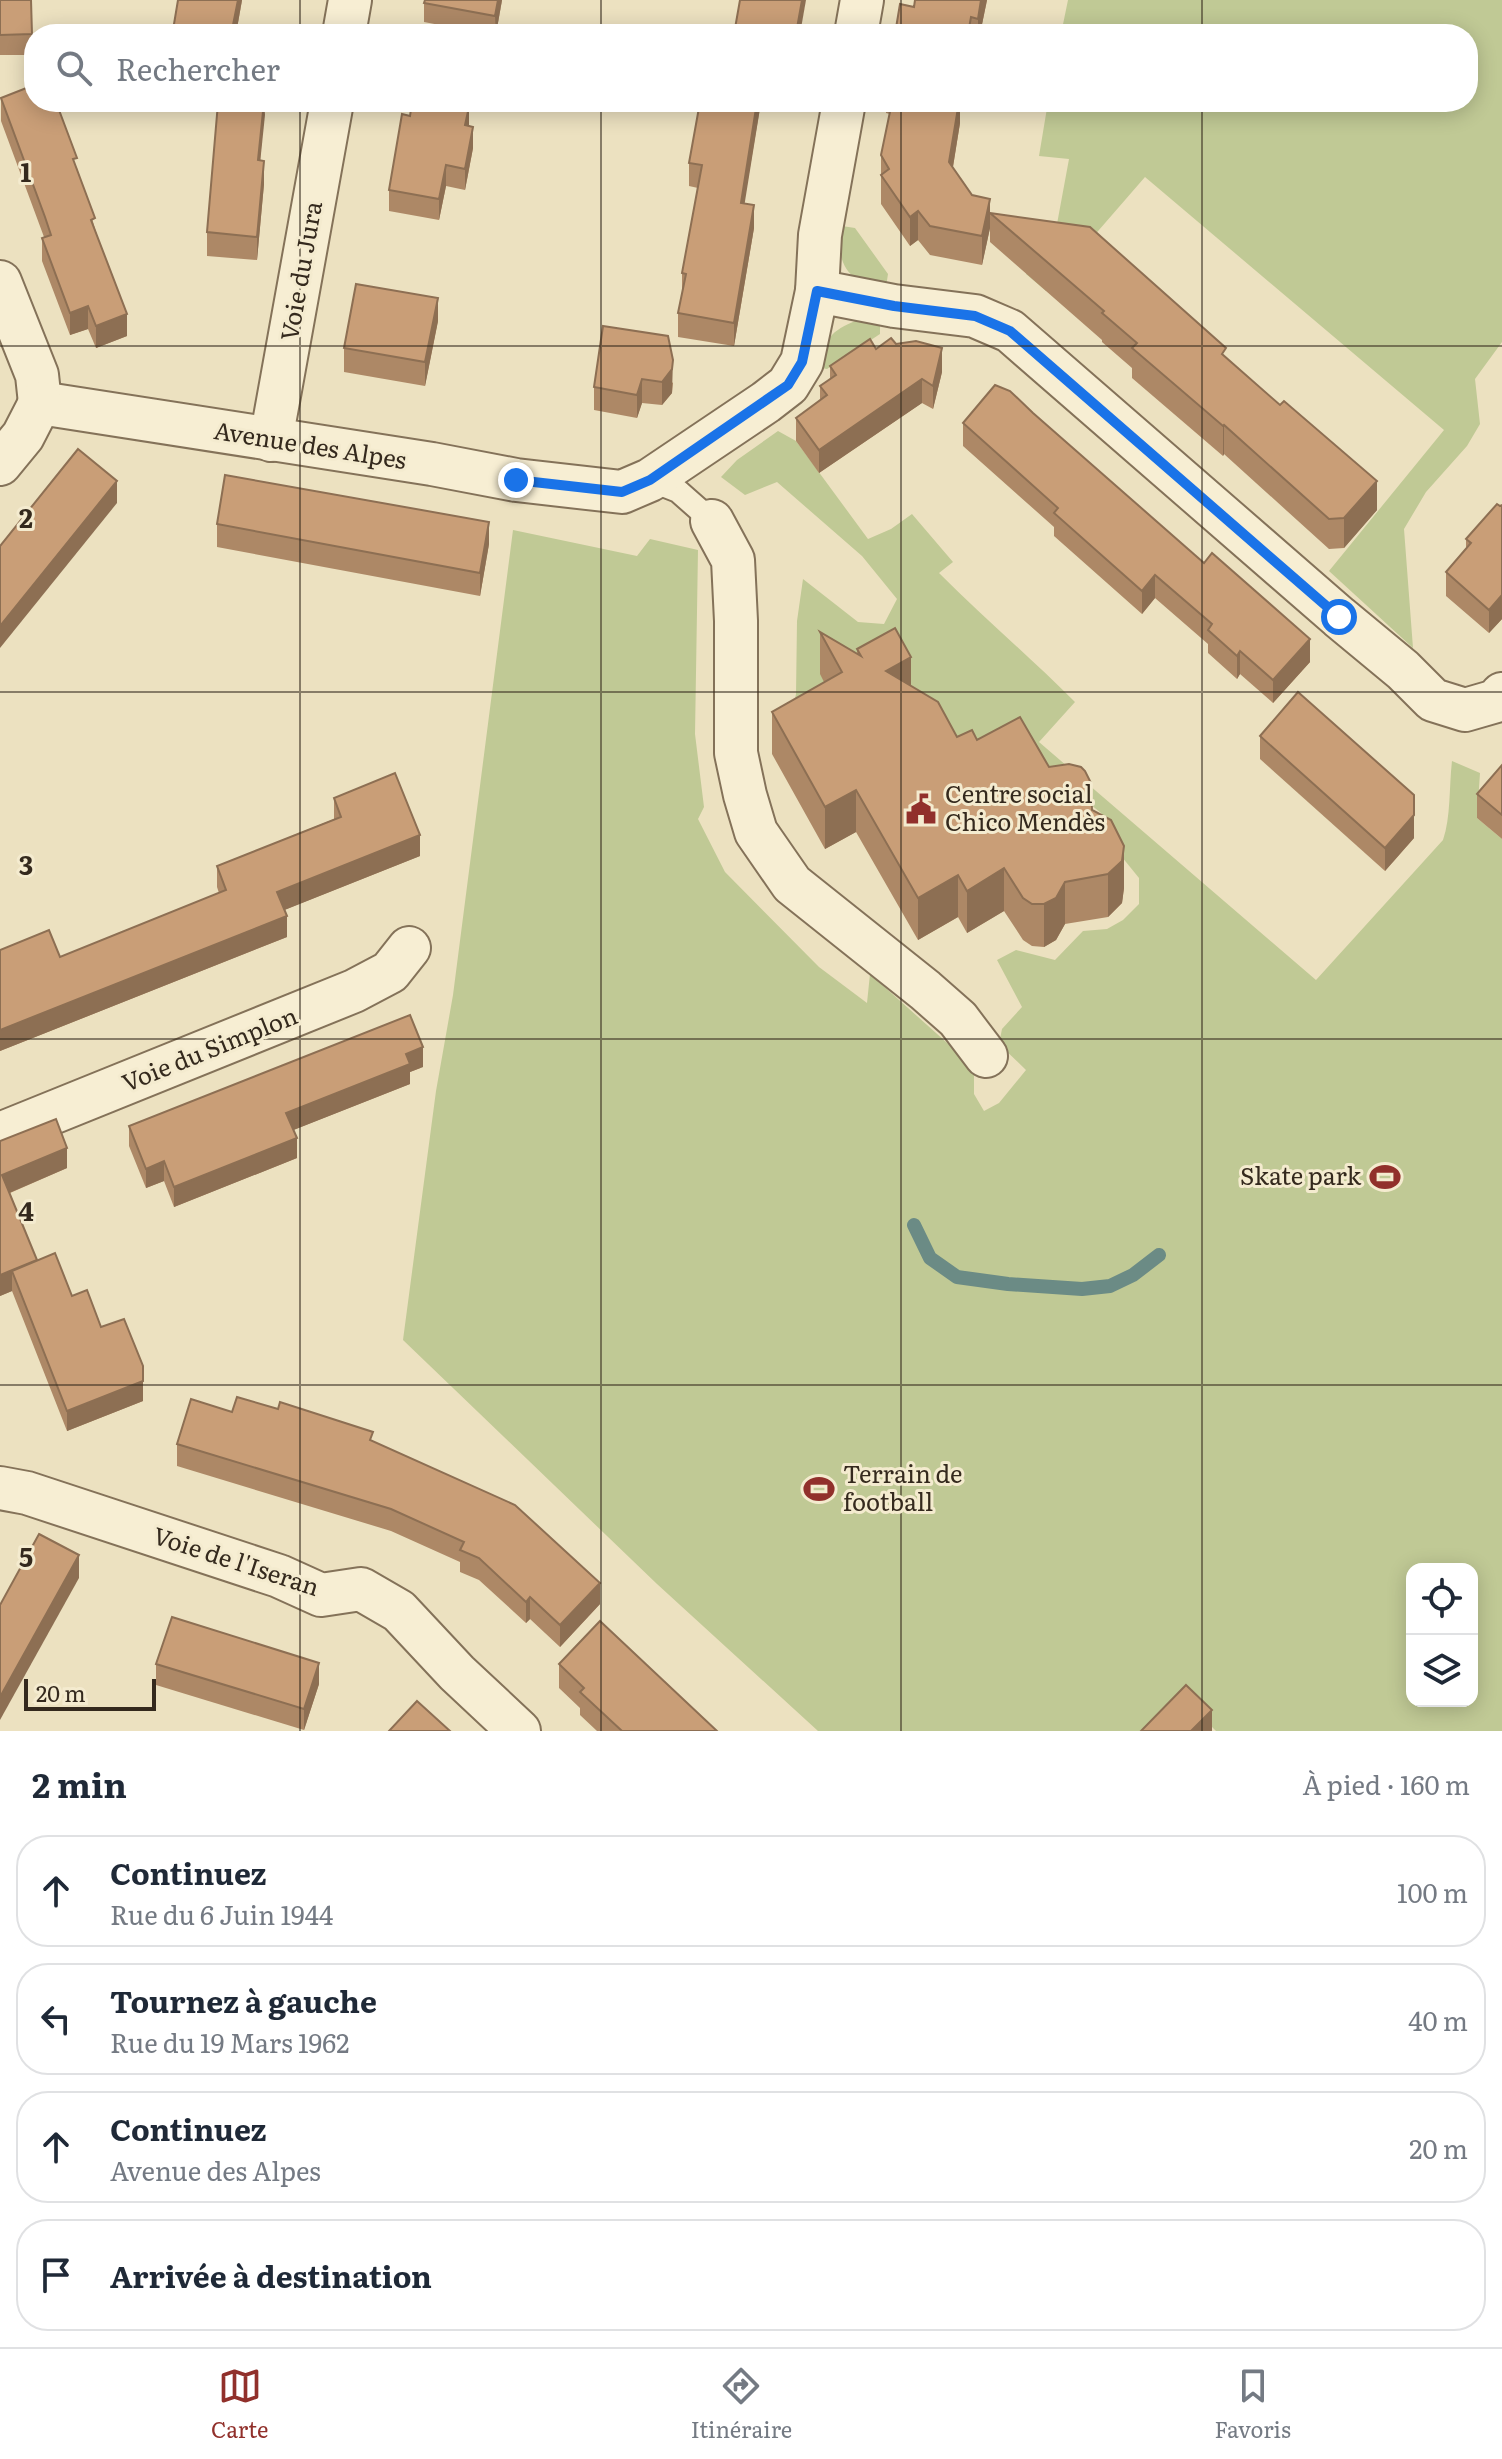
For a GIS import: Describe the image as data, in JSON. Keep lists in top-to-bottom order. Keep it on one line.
{"streets":{"street":["Voie du Jura","Avenue des Alpes","Voie du Simplon","Voie de l'Iseran"]},"crossings":[["Voie du Jura","Avenue des Alpes"]],"places":{"public building":["Centre social Chico Mendès"],"sports":["Skate park","Terrain de football"]},"scale_bar":"20 m","page":{"search":"Rechercher","scale":"20 m","heading":["2 min","À pied · 160 m"],"list":[["Continuez","Rue du 6 Juin 1944","100 m"],["Tournez à gauche","Rue du 19 Mars 1962","40 m"],["Continuez","Avenue des Alpes","20 m"],"Arrivée à destination"],"nav":["Carte","Itinéraire","Favoris"]},"grid":{"rows":["1","2","3","4","5"]}}
